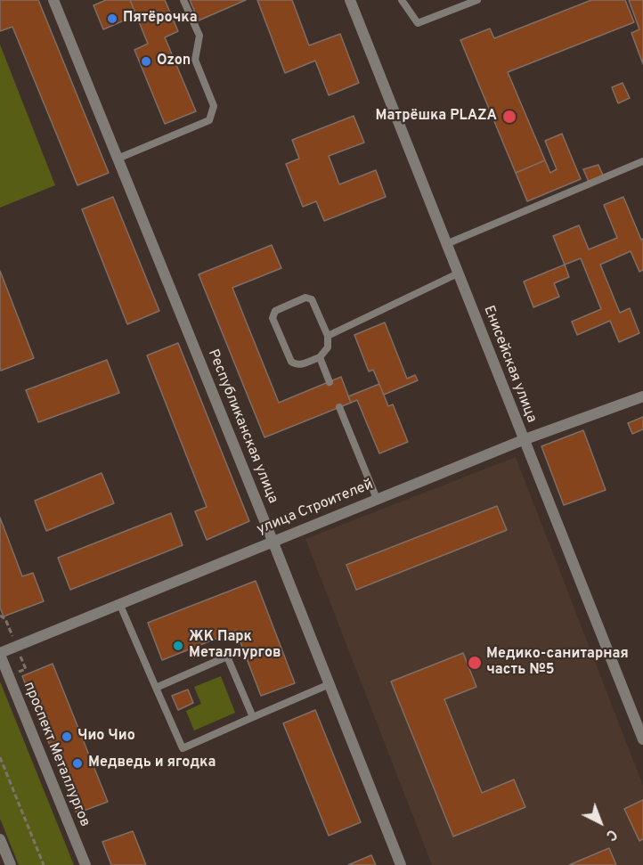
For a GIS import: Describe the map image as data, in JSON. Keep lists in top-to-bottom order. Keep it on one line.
{"streets":{"street":["Енисейская улица","Республиканская улица","улица Строителей","проспект Металлургов"]},"crossings":[["Енисейская улица","улица Строителей"],["Республиканская улица","улица Строителей"],["улица Строителей","проспект Металлургов"]],"places":["Пятёрочка","Ozon","Матрёшка PLAZA","ЖК Парк Металлургов","Медико-санитарная часть №5","Чио Чио","Медведь и ягодка"],"north":"bottom right"}
